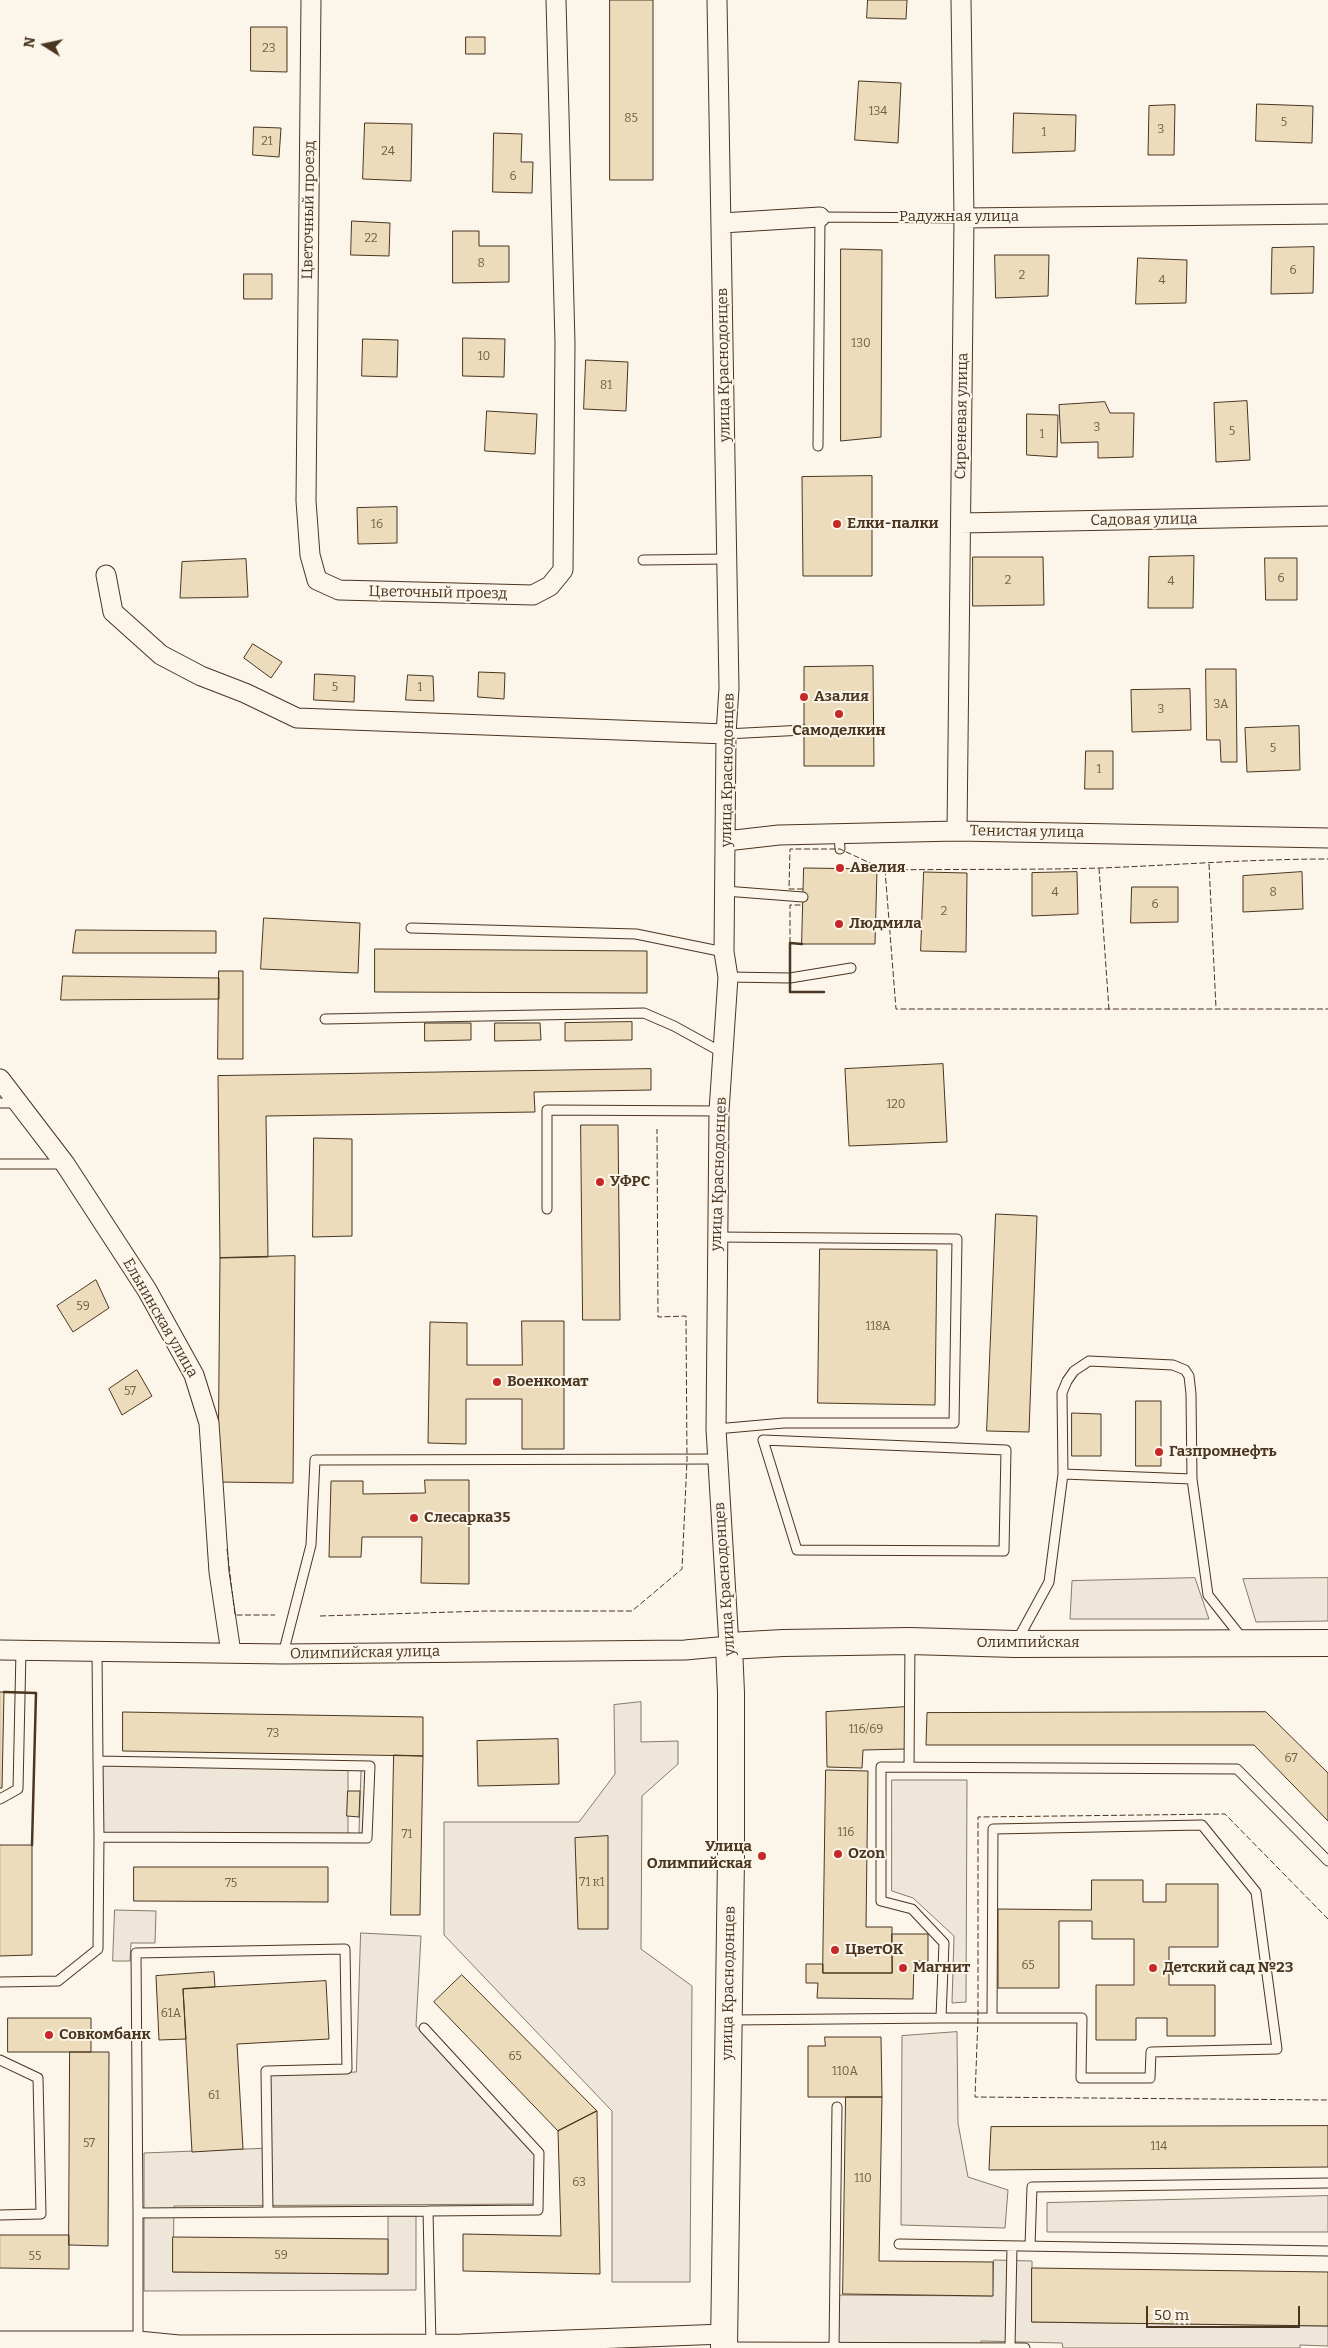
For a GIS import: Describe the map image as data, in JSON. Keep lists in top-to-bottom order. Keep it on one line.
{"streets":{"main road":["улица Краснодонцев","Олимпийская"],"street":["Цветочный проезд","Радужная улица","Сиреневая улица","Садовая улица","Тенистая улица","Ельнинская улица","Олимпийская улица"]},"crossings":[["Радужная улица","Сиреневая улица"],["улица Краснодонцев","Тенистая улица"],["улица Краснодонцев","Олимпийская"],["улица Краснодонцев","Олимпийская улица"],["Сиреневая улица","Садовая улица"],["Сиреневая улица","Тенистая улица"],["Ельнинская улица","Олимпийская улица"],["Олимпийская","Олимпийская улица"]],"places":["Елки-палки","Азалия","Самоделкин","Авелия","Людмила","УФРС","Военкомат","Газпромнефть","Слесарка35","Ozon","Улица Олимпийская","ЦветОК","Магнит","Детский сад №23","Совкомбанк"],"house_numbers":["23","134","85","5","3","1","21","24","6","22","8","6","2","4","130","10","81","3","5","1","16","6","2","4","5","1","3А","3","5","1","4","8","6","2","120","59","118А","57","116/69","73","67","116","71","71 к1","75","65","61А","65","110А","61","57","114","110","63","59","55"],"scale_bar":"50 m","north":"left"}
